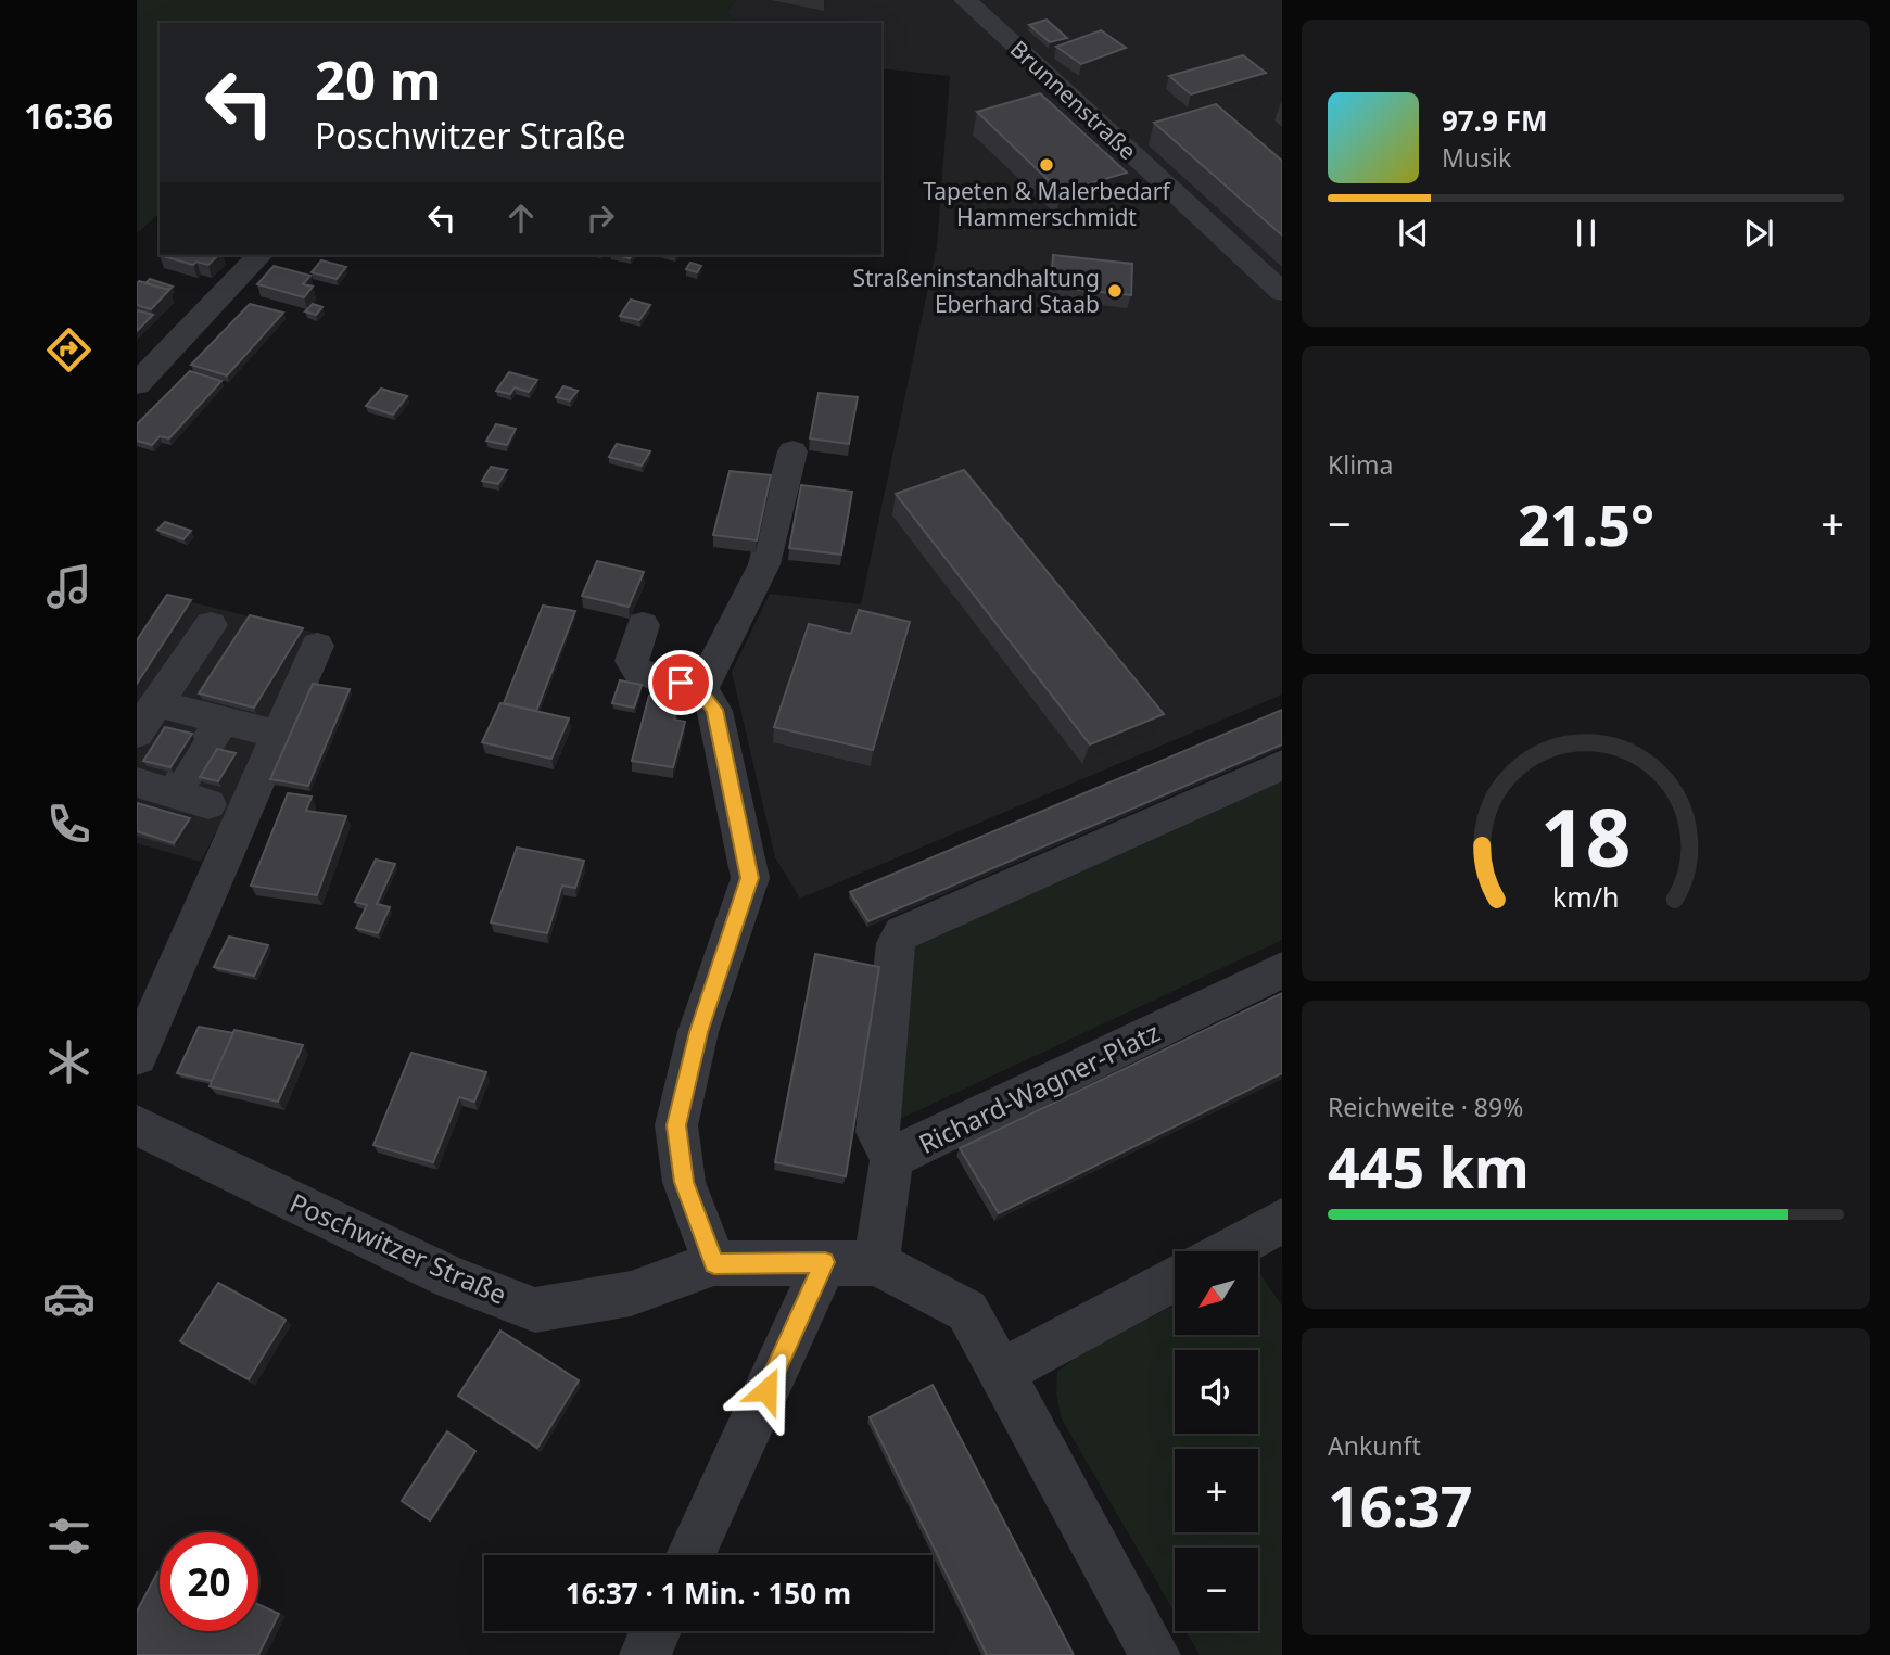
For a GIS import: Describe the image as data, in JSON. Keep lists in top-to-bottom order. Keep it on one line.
{"streets":{"street":["Brunnenstraße","Richard-Wagner-Platz","Poschwitzer Straße"]},"crossings":[["Richard-Wagner-Platz","Poschwitzer Straße"]],"places":["Tapeten & Malerbedarf Hammerschmidt","Straßeninstandhaltung Eberhard Staab"],"north":"bottom left","page":{"tabs":"16:36","turn":["20 m","Poschwitzer Straße"],"song":["97.9 FM","Musik"],"tile":["Klima",["Reichweite · 89%","445 km"],["Ankunft","16:37"]],"heat":["−","21.5°","+"],"map_buttons":["+","−"],"limit":"20","trip":"16:37 · 1 Min. · 150 m","gauge":["18","km/h"]}}
